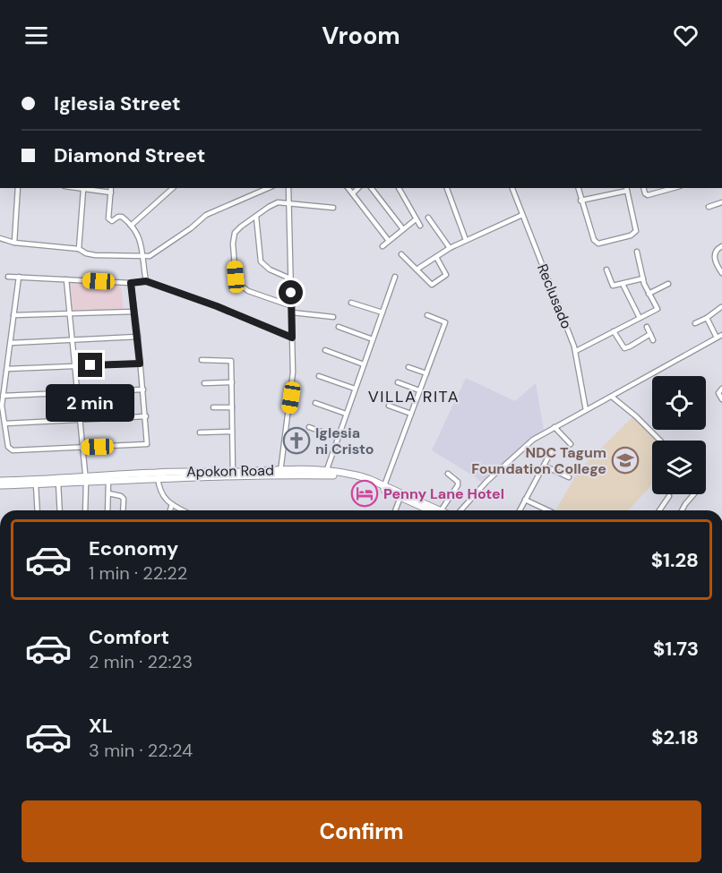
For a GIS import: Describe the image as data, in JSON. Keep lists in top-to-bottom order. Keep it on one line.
{"streets":{"highway":["Apokon Road"],"street":["Reclusado"]},"districts":["VILLA RITA"],"places":{"church":["Iglesia ni Cristo"],"school or university":["NDC Tagum Foundation College"],"hotel":["Penny Lane Hotel"]},"page":{"header":"Vroom","banner":["Iglesia Street","Diamond Street"],"bubble":"2 min","list":[{"name":"Economy","note":"1 min · 22:22","value":"$1.28"},{"name":"Comfort","note":"2 min · 22:23","value":"$1.73"},{"name":"XL","note":"3 min · 22:24","value":"$2.18"}],"buttons":"Confirm"}}
